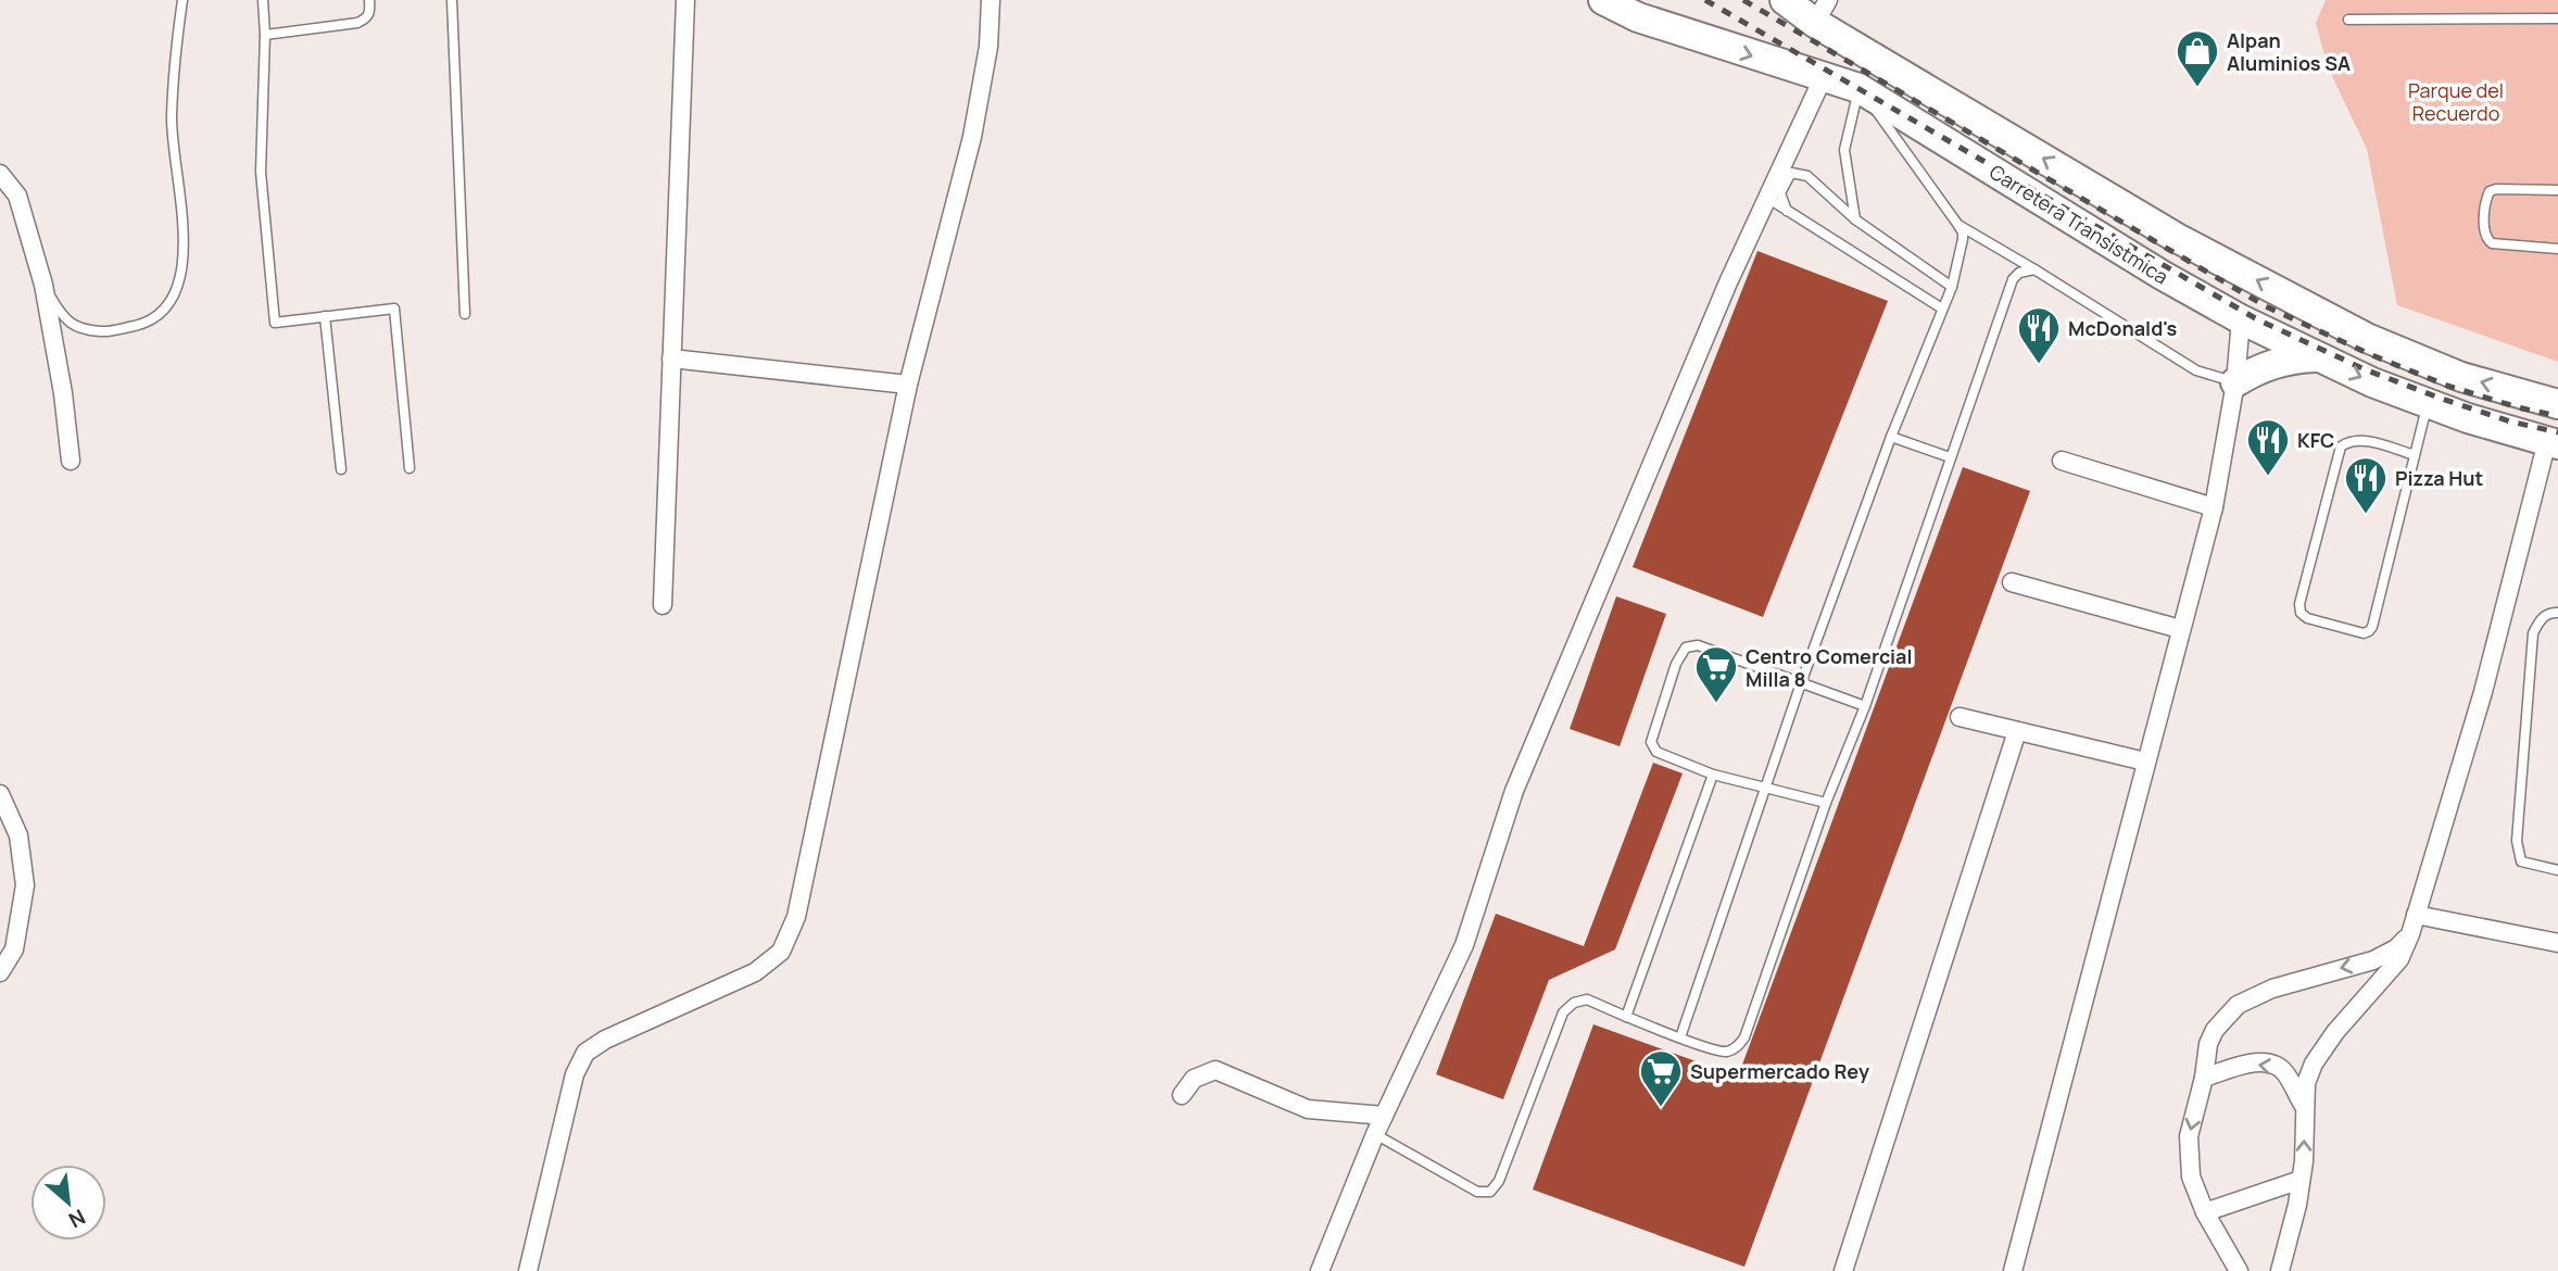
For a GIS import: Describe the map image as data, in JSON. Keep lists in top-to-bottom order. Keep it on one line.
{"streets":{"main road":["Carretera Transístmica"]},"parks":["Parque del Recuerdo"],"places":{"shop":["Alpan Aluminios SA"],"restaurant":["McDonald's","KFC","Pizza Hut"],"supermarket":["Centro Comercial Milla 8","Supermercado Rey"]},"north":"bottom right"}
